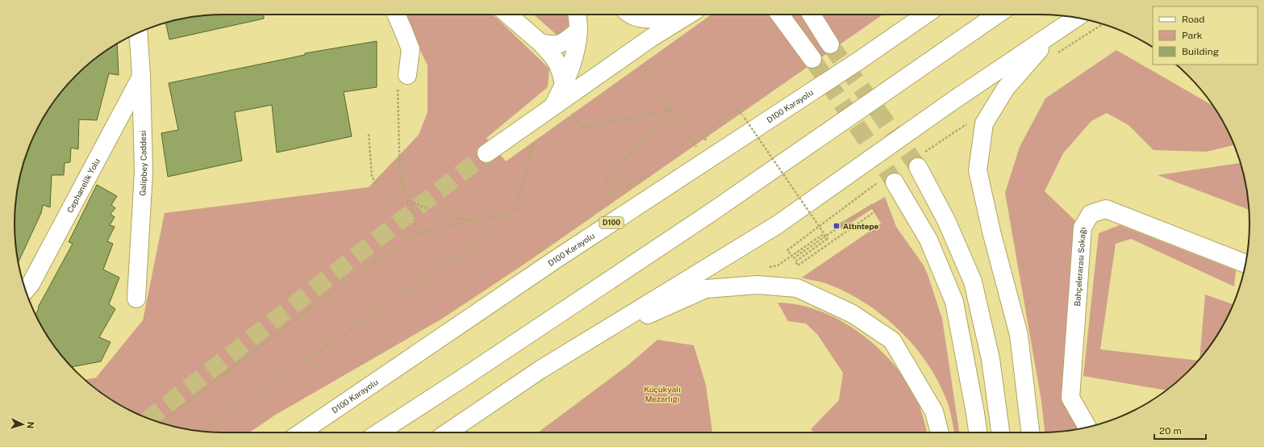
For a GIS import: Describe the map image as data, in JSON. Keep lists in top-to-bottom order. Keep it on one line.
{"streets":{"main road":["D100 Karayolu","Galipbey Caddesi","Cephanelik Yolu","D100","Bahçelerarası Sokağı"]},"crossings":[["Galipbey Caddesi","Cephanelik Yolu"]],"parks":["Küçükyalı Mezarlığı"],"places":{"transit":["Altıntepe"]},"legend":["Road","Park","Building"],"scale_bar":"20 m","north":"right"}
